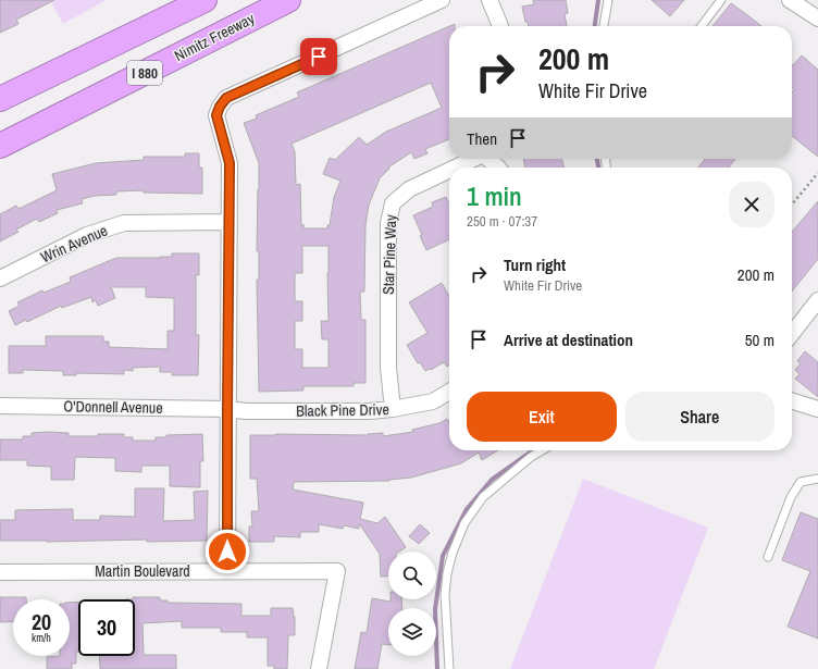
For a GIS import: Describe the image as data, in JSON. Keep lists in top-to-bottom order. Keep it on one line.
{"streets":{"highway":["Nimitz Freeway","I 880"],"street":["Wrin Avenue","Star Pine Way","O'Donnell Avenue","Black Pine Drive","Martin Boulevard"]},"crossings":[["Star Pine Way","Black Pine Drive"],["O'Donnell Avenue","Black Pine Drive"]],"page":{"turn":["200 m","White Fir Drive"],"then":"Then","heading":["1 min","250 m · 07:37"],"list":[{"name":"Turn right","note":"White Fir Drive","value":"200 m"},{"name":"Arrive at destination","value":"50 m"}],"buttons":["Exit","Share"],"speed":"20 km/h","limit":"30"}}
